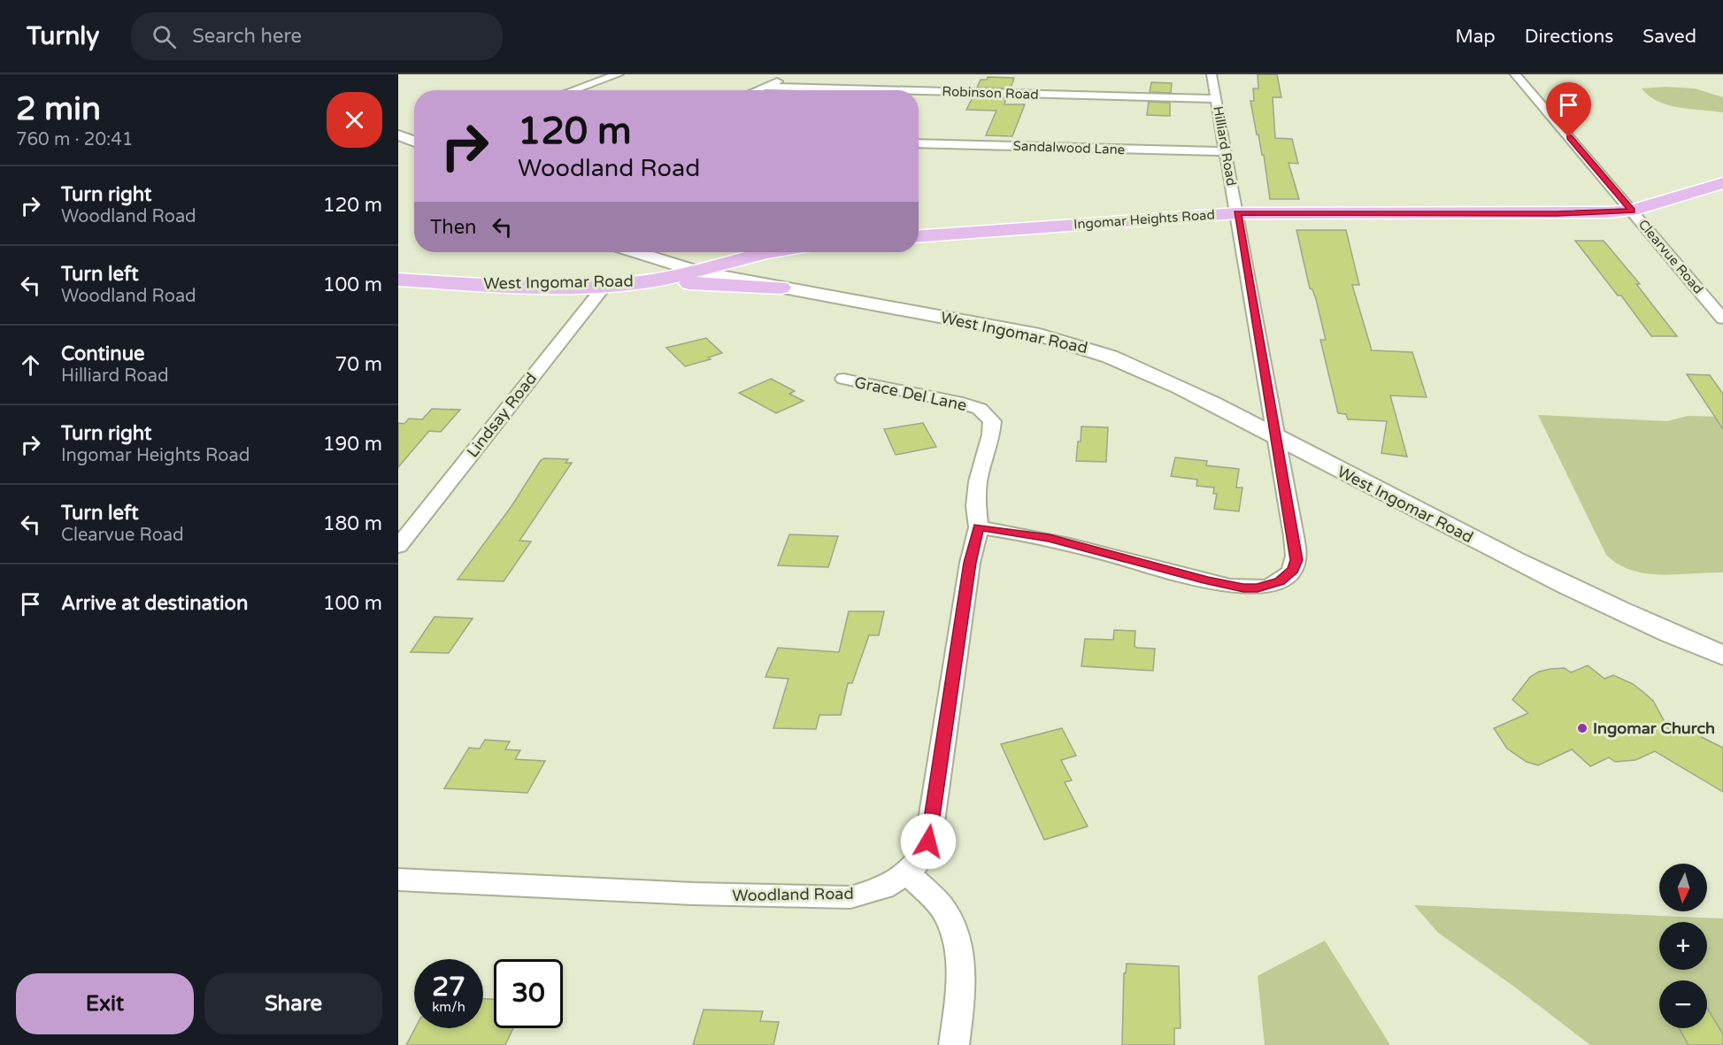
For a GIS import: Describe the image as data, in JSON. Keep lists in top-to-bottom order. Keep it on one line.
{"streets":{"main road":["Ingomar Heights Road","West Ingomar Road"],"street":["Robinson Road","Hilliard Road","Sandalwood Lane","Clearvue Road","Grace Del Lane","Lindsay Road","Woodland Road"]},"crossings":[["Robinson Road","Hilliard Road"],["Hilliard Road","Sandalwood Lane"],["Hilliard Road","Ingomar Heights Road"],["Hilliard Road","West Ingomar Road"],["Ingomar Heights Road","Clearvue Road"],["West Ingomar Road","Lindsay Road"],["Grace Del Lane","Woodland Road"]],"places":["Ingomar Church"],"north":"bottom","page":{"header":"Turnly","search":"Search here","nav":["Map","Directions","Saved"],"heading":["2 min","760 m · 20:41"],"turn":["120 m","Woodland Road"],"list":[{"name":"Turn right","note":"Woodland Road","value":"120 m"},{"name":"Turn left","note":"Woodland Road","value":"100 m"},{"name":"Continue","note":"Hilliard Road","value":"70 m"},{"name":"Turn right","note":"Ingomar Heights Road","value":"190 m"},{"name":"Turn left","note":"Clearvue Road","value":"180 m"},{"name":"Arrive at destination","value":"100 m"}],"then":"Then","map_buttons":["+","−"],"speed":"27 km/h","limit":"30","buttons":["Exit","Share"]}}
